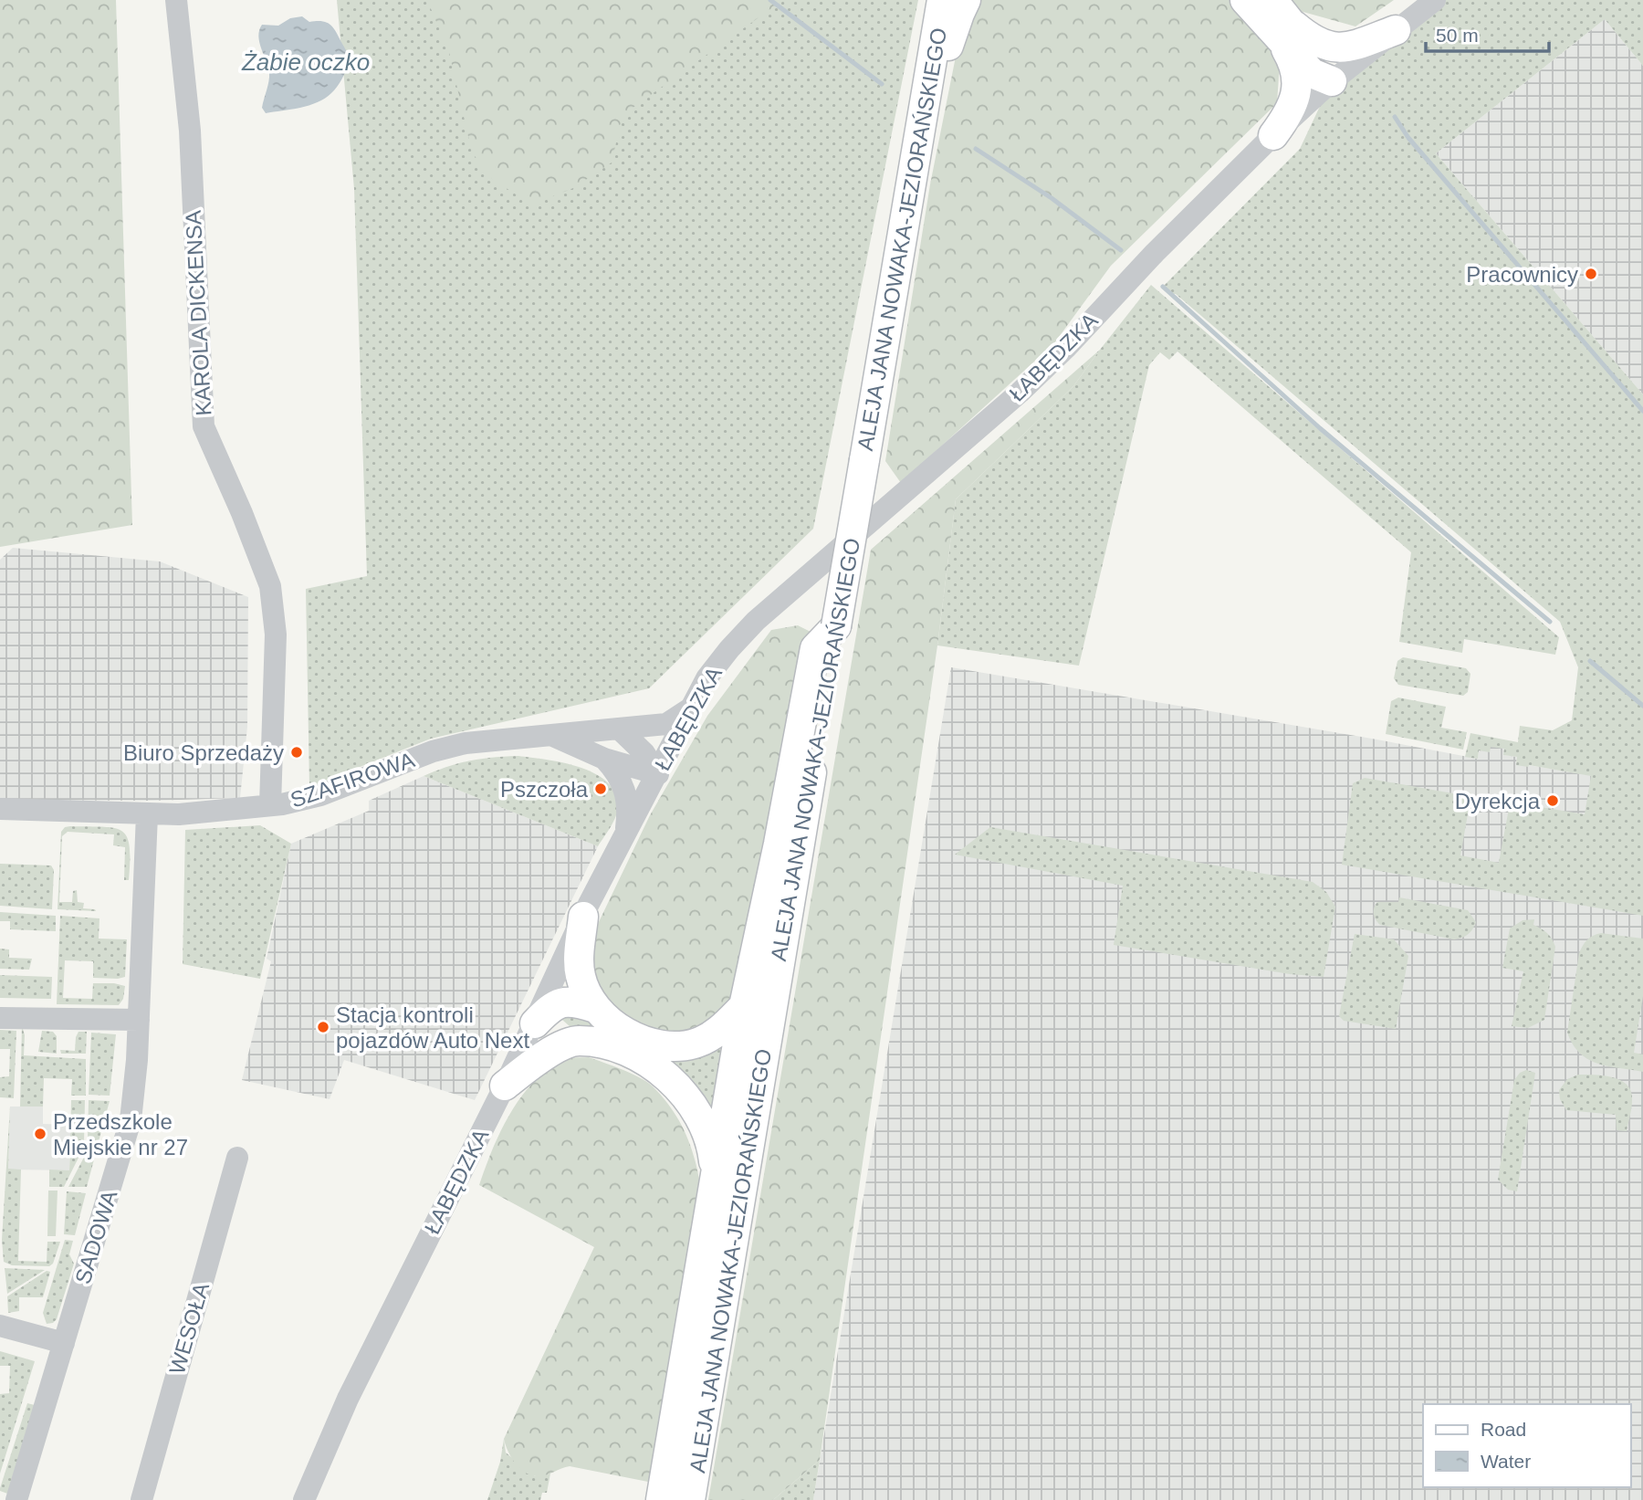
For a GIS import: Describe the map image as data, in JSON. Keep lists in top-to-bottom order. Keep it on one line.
{"streets":{"main road":["ALEJA JANA NOWAKA-JEZIORAŃSKIEGO"],"street":["KAROLA DICKENSA","ŁABĘDZKA","SZAFIROWA","SADOWA","WESOŁA"]},"crossings":[["KAROLA DICKENSA","SZAFIROWA"],["ŁABĘDZKA","SZAFIROWA"],["SZAFIROWA","SADOWA"]],"water":["Żabie oczko"],"places":["Pracownicy","Biuro Sprzedaży","Pszczoła","Dyrekcja","Stacja kontroli pojazdów Auto Next","Przedszkole Miejskie nr 27"],"legend":["Road","Water"],"scale_bar":"50 m"}
